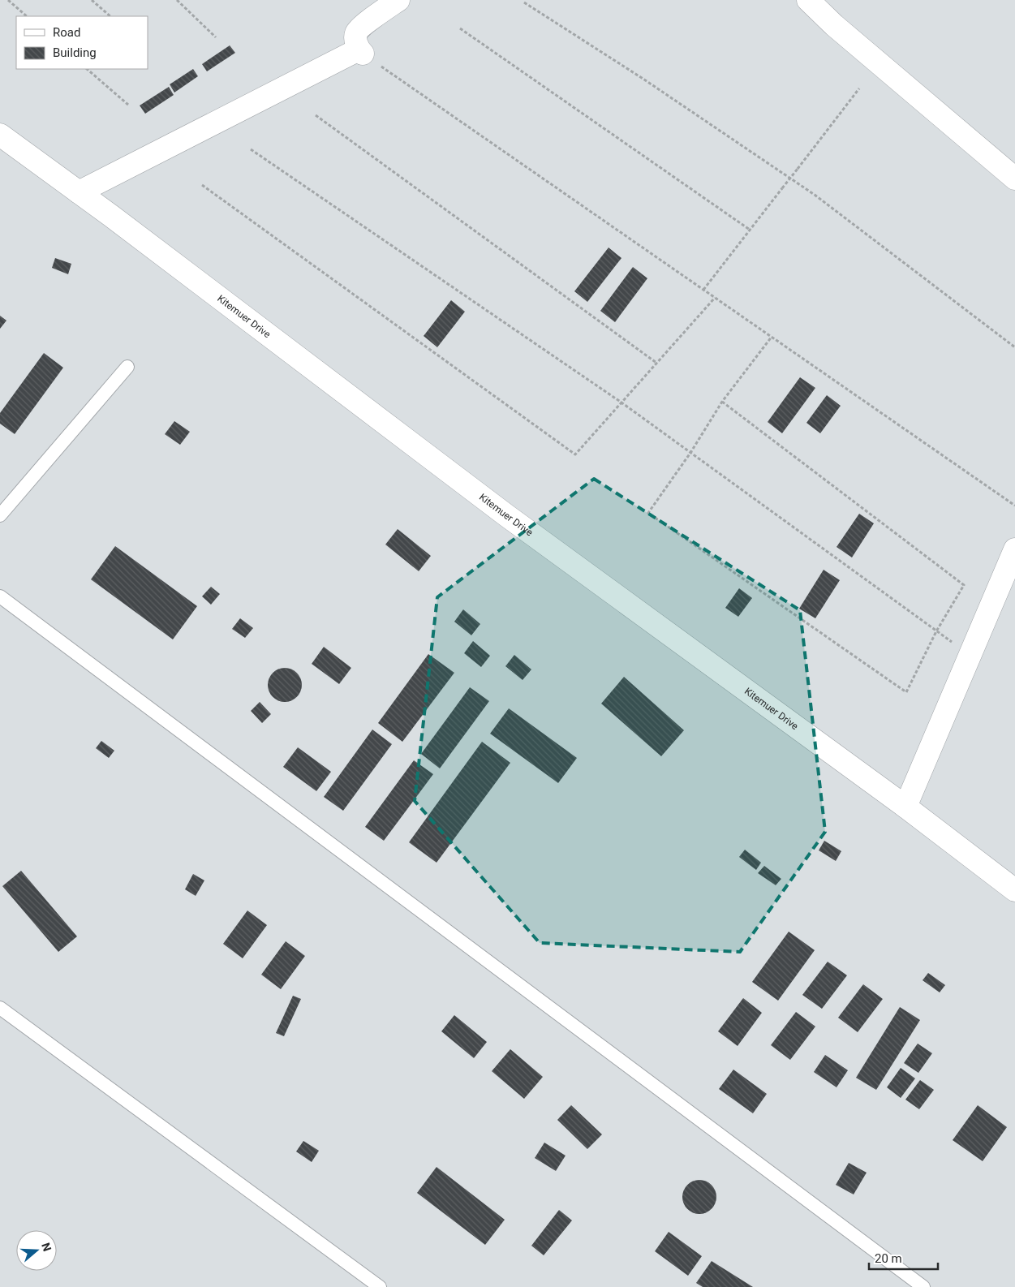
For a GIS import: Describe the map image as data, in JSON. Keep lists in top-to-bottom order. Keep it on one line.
{"streets":{"street":["Kitemuer Drive"]},"legend":["Road","Building"],"scale_bar":"20 m","north":"right"}
